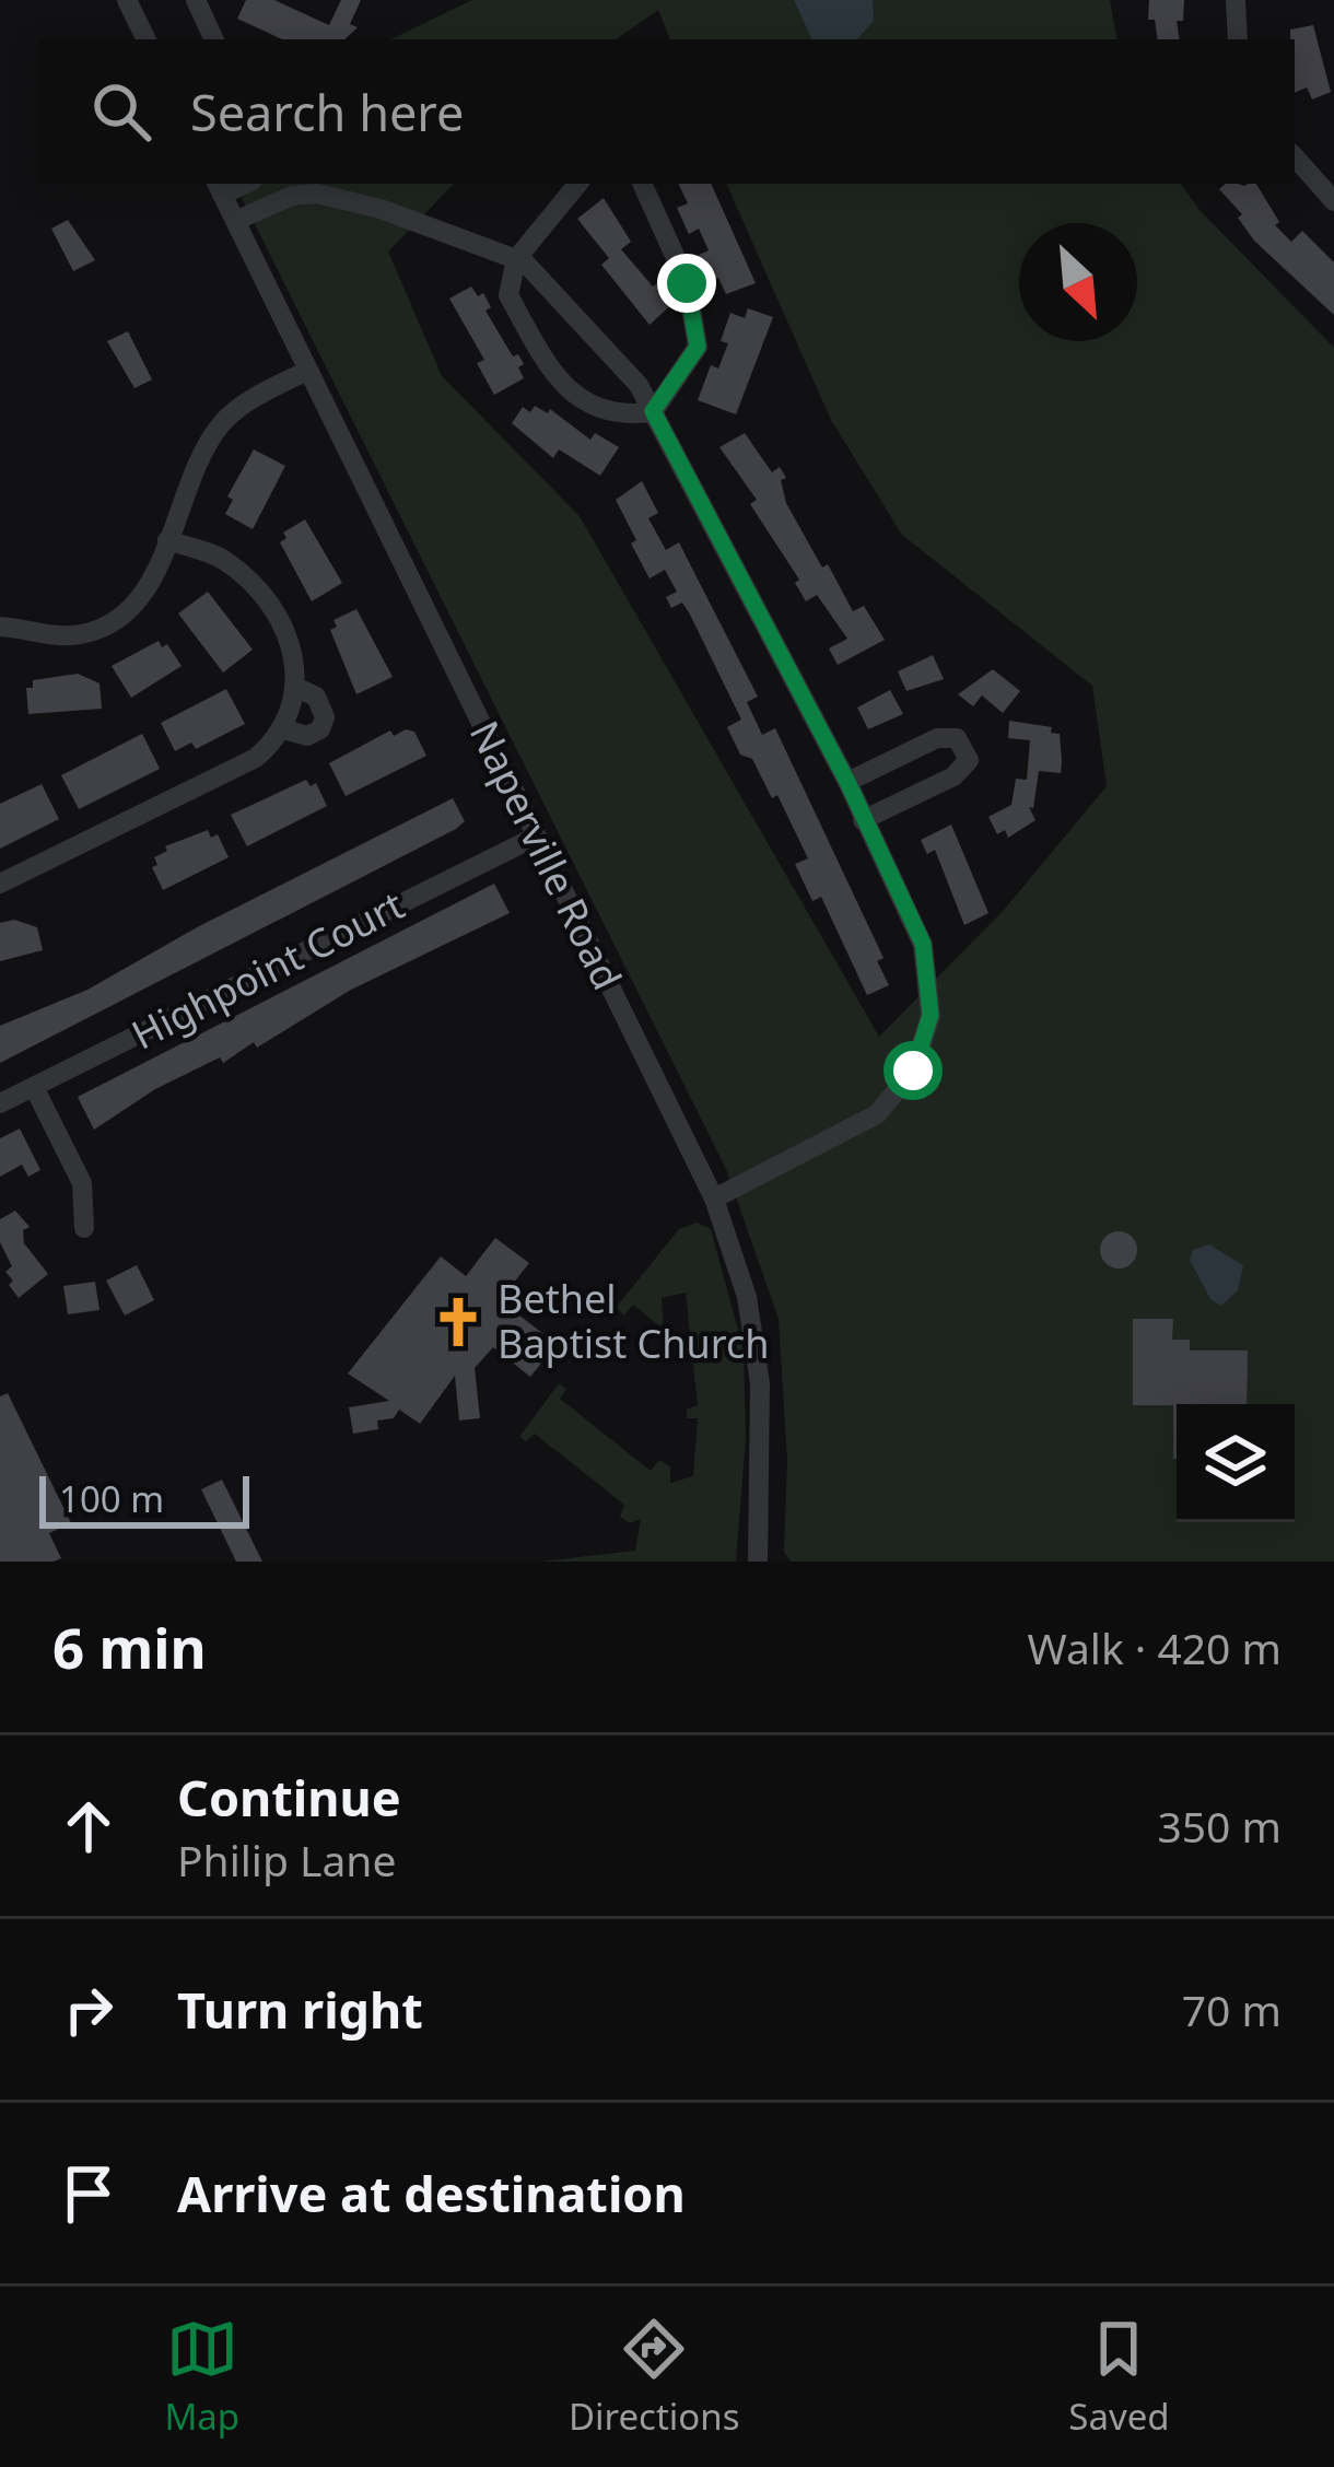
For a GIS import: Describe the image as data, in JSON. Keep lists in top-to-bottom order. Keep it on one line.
{"streets":{"street":["Naperville Road","Highpoint Court"]},"crossings":[["Naperville Road","Highpoint Court"]],"places":{"church":["Bethel Baptist Church"]},"scale_bar":"100 m","north":"bottom right","page":{"search":"Search here","scale":"100 m","heading":["6 min","Walk · 420 m"],"list":[["Continue","Philip Lane","350 m"],["Turn right","70 m"],"Arrive at destination"],"nav":["Map","Directions","Saved"]}}
